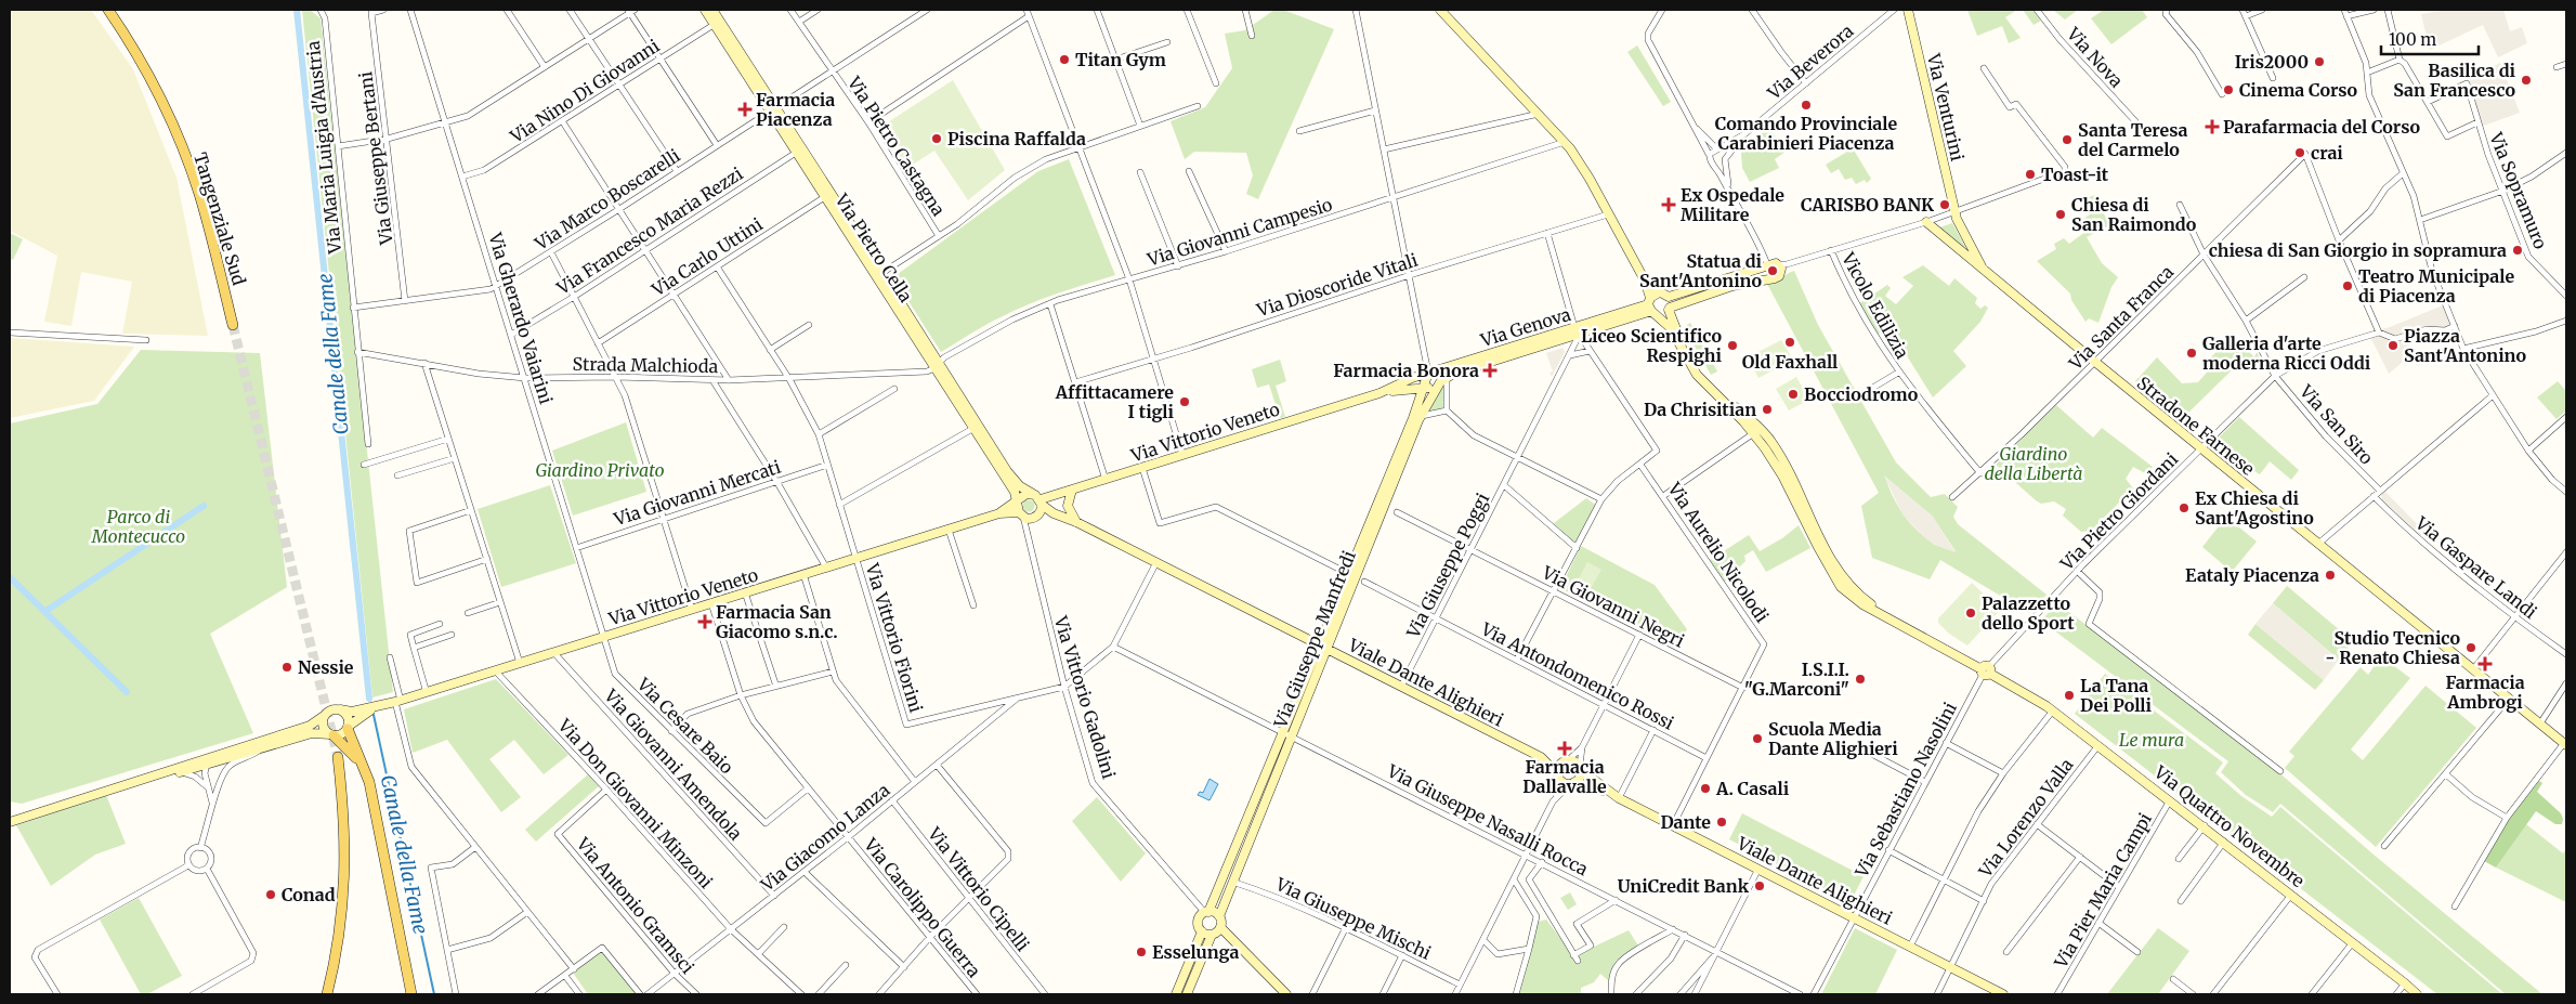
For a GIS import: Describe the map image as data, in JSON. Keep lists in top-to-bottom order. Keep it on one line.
{"streets":{"main road":["Via Venturini","Tangenziale Sud","Via Pietro Cella","Via Genova","Stradone Farnese","Via Vittorio Veneto","Via Giuseppe Manfredi","Viale Dante Alighieri","Via Quattro Novembre"],"street":["Via Nova","Via Beverora","Via Nino Di Giovanni","Via Pietro Castagna","Via Maria Luigia d'Austria","Via Giuseppe Bertani","Via Sopramuro","Via Marco Boscarelli","Via Francesco Maria Rezzi","Via Giovanni Campesio","Via Carlo Uttini","Via Dioscoride Vitali","Vicolo Edilizia","Via Santa Franca","Via Gherardo Vaiarini","Strada Malchioda","Via San Siro","Via Giovanni Mercati","Via Pietro Giordani","Via Aurelio Nicolodi","Via Giuseppe Poggi","Via Gaspare Landi","Via Giovanni Negri","Via Vittorio Fiorini","Via Antondomenico Rossi","Via Vittorio Gadolini","Via Cesare Baio","Via Giovanni Amendola","Via Sebastiano Nasolini","Via Don Giovanni Minzoni","Via Lorenzo Valla","Via Giuseppe Nasalli Rocca","Via Giacomo Lanza","Via Vittorio Cipelli","Via Pier Maria Campi","Via Antonio Gramsci","Via Carolippo Guerra","Via Giuseppe Mischi"]},"crossings":[["Via Nino Di Giovanni","Via Pietro Cella"],["Via Nino Di Giovanni","Via Gherardo Vaiarini"],["Via Venturini","Stradone Farnese"],["Via Pietro Castagna","Via Marco Boscarelli"],["Via Maria Luigia d'Austria","Via Marco Boscarelli"],["Via Maria Luigia d'Austria","Strada Malchioda"],["Via Giuseppe Bertani","Via Marco Boscarelli"],["Via Marco Boscarelli","Via Pietro Cella"],["Via Marco Boscarelli","Via Gherardo Vaiarini"],["Via Francesco Maria Rezzi","Via Pietro Cella"],["Via Francesco Maria Rezzi","Via Gherardo Vaiarini"],["Via Giovanni Campesio","Via Pietro Cella"],["Via Giovanni Campesio","Strada Malchioda"],["Via Pietro Cella","Via Carlo Uttini"],["Via Pietro Cella","Strada Malchioda"],["Via Pietro Cella","Via Vittorio Veneto"],["Via Pietro Cella","Viale Dante Alighieri"],["Via Pietro Cella","Via Vittorio Gadolini"],["Via Carlo Uttini","Via Vittorio Fiorini"],["Vicolo Edilizia","Via Santa Franca"],["Via Santa Franca","Via San Siro"],["Via Santa Franca","Stradone Farnese"],["Via Gherardo Vaiarini","Strada Malchioda"],["Via Gherardo Vaiarini","Via Vittorio Veneto"],["Via Gherardo Vaiarini","Via Giovanni Mercati"],["Via Gherardo Vaiarini","Via Cesare Baio"],["Via Genova","Via Vittorio Veneto"],["Via Genova","Via Giuseppe Poggi"],["Via Genova","Via Giuseppe Manfredi"],["Via Genova","Via Quattro Novembre"],["Strada Malchioda","Via Vittorio Fiorini"],["Via San Siro","Via Pietro Giordani"],["Stradone Farnese","Via Pietro Giordani"],["Via Vittorio Veneto","Via Vittorio Fiorini"],["Via Vittorio Veneto","Via Vittorio Gadolini"],["Via Vittorio Veneto","Via Cesare Baio"],["Via Vittorio Veneto","Via Giovanni Amendola"],["Via Vittorio Veneto","Via Don Giovanni Minzoni"],["Via Vittorio Veneto","Via Carolippo Guerra"],["Via Giovanni Mercati","Via Vittorio Fiorini"],["Via Pietro Giordani","Via Sebastiano Nasolini"],["Via Pietro Giordani","Via Quattro Novembre"],["Via Aurelio Nicolodi","Via Giovanni Negri"],["Via Giuseppe Poggi","Via Giovanni Negri"],["Via Giuseppe Poggi","Via Antondomenico Rossi"],["Via Giuseppe Poggi","Viale Dante Alighieri"],["Via Vittorio Fiorini","Via Giacomo Lanza"],["Via Giuseppe Manfredi","Viale Dante Alighieri"],["Via Giuseppe Manfredi","Via Vittorio Gadolini"],["Via Giuseppe Manfredi","Via Giuseppe Nasalli Rocca"],["Via Giuseppe Manfredi","Via Giuseppe Mischi"],["Viale Dante Alighieri","Via Sebastiano Nasolini"],["Viale Dante Alighieri","Via Lorenzo Valla"],["Via Cesare Baio","Via Carolippo Guerra"],["Via Giovanni Amendola","Via Giacomo Lanza"],["Via Sebastiano Nasolini","Via Quattro Novembre"],["Via Don Giovanni Minzoni","Via Giacomo Lanza"],["Via Don Giovanni Minzoni","Via Antonio Gramsci"],["Via Lorenzo Valla","Via Quattro Novembre"],["Via Quattro Novembre","Via Pier Maria Campi"],["Via Giacomo Lanza","Via Vittorio Cipelli"],["Via Giacomo Lanza","Via Antonio Gramsci"],["Via Giacomo Lanza","Via Carolippo Guerra"]],"water":["Canale della Fame"],"parks":["Giardino della Libertà","Giardino Privato","Parco di Montecucco","Le mura"],"places":{"other":["Titan Gym","Iris2000","Basilica di San Francesco","Cinema Corso","Comando Provinciale Carabinieri Piacenza","Piscina Raffalda","Santa Teresa del Carmelo","crai","Toast-it","CARISBO BANK","Chiesa di San Raimondo","chiesa di San Giorgio in sopramura","Statua di Sant'Antonino","Teatro Municipale di Piacenza","Old Faxhall","Liceo Scientifico Respighi","Piazza Sant'Antonino","Galleria d'arte moderna Ricci Oddi","Bocciodromo","Affittacamere I tigli","Da Chrisitian","Ex Chiesa di Sant'Agostino","Eataly Piacenza","Palazzetto dello Sport","Studio Tecnico - Renato Chiesa","Nessie","I.S.I.I. \"G.Marconi\"","La Tana Dei Polli","Scuola Media Dante Alighieri","A. Casali","Dante","UniCredit Bank","Conad","Esselunga"],"health":["Farmacia Piacenza","Parafarmacia del Corso","Ex Ospedale Militare","Farmacia Bonora","Farmacia San Giacomo s.n.c.","Farmacia Ambrogi","Farmacia Dallavalle"]},"scale_bar":"100 m"}
